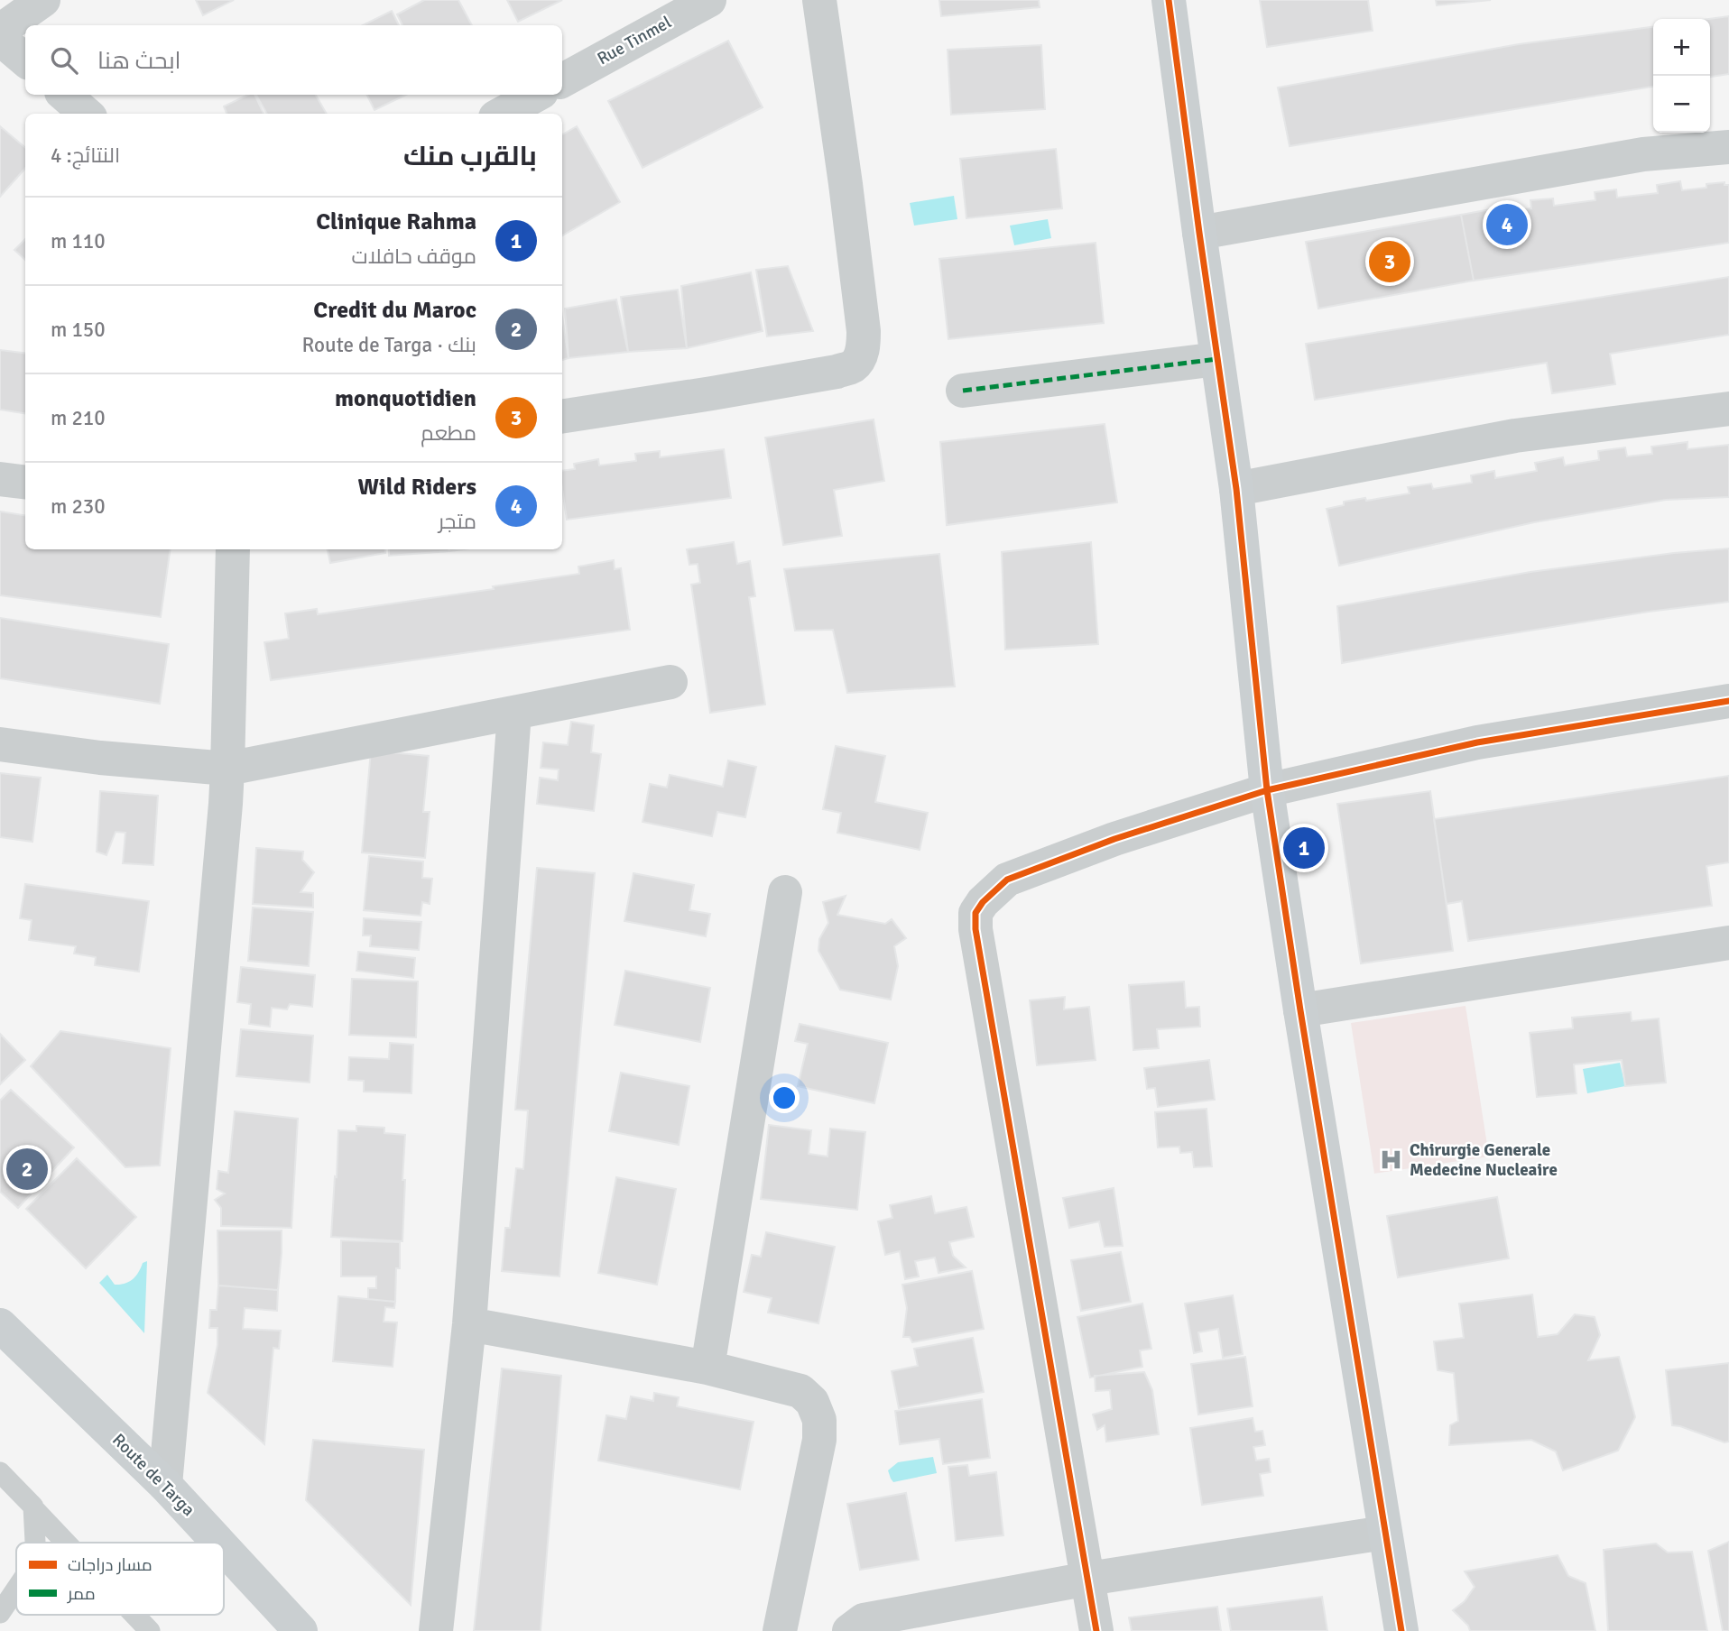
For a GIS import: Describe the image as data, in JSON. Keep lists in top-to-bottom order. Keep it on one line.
{"streets":{"street":["Rue Tinmel","Route de Targa"]},"places":{"hospital":["Chirurgie Generale Medecine Nucleaire"]},"legend":["مسار دراجات","ممر"],"page":{"map_buttons":["+","−"],"search":"ابحث هنا","heading":["بالقرب منك","النتائج: 4"],"list":[{"mark":"1","name":"Clinique Rahma","note":"موقف حافلات","value":"110 m"},{"mark":"2","name":"Credit du Maroc","note":"بنك · Route de Targa","value":"150 m"},{"mark":"3","name":"monquotidien","note":"مطعم","value":"210 m"},{"mark":"4","name":"Wild Riders","note":"متجر","value":"230 m"}],"pins":["4","3","1","2"]}}
